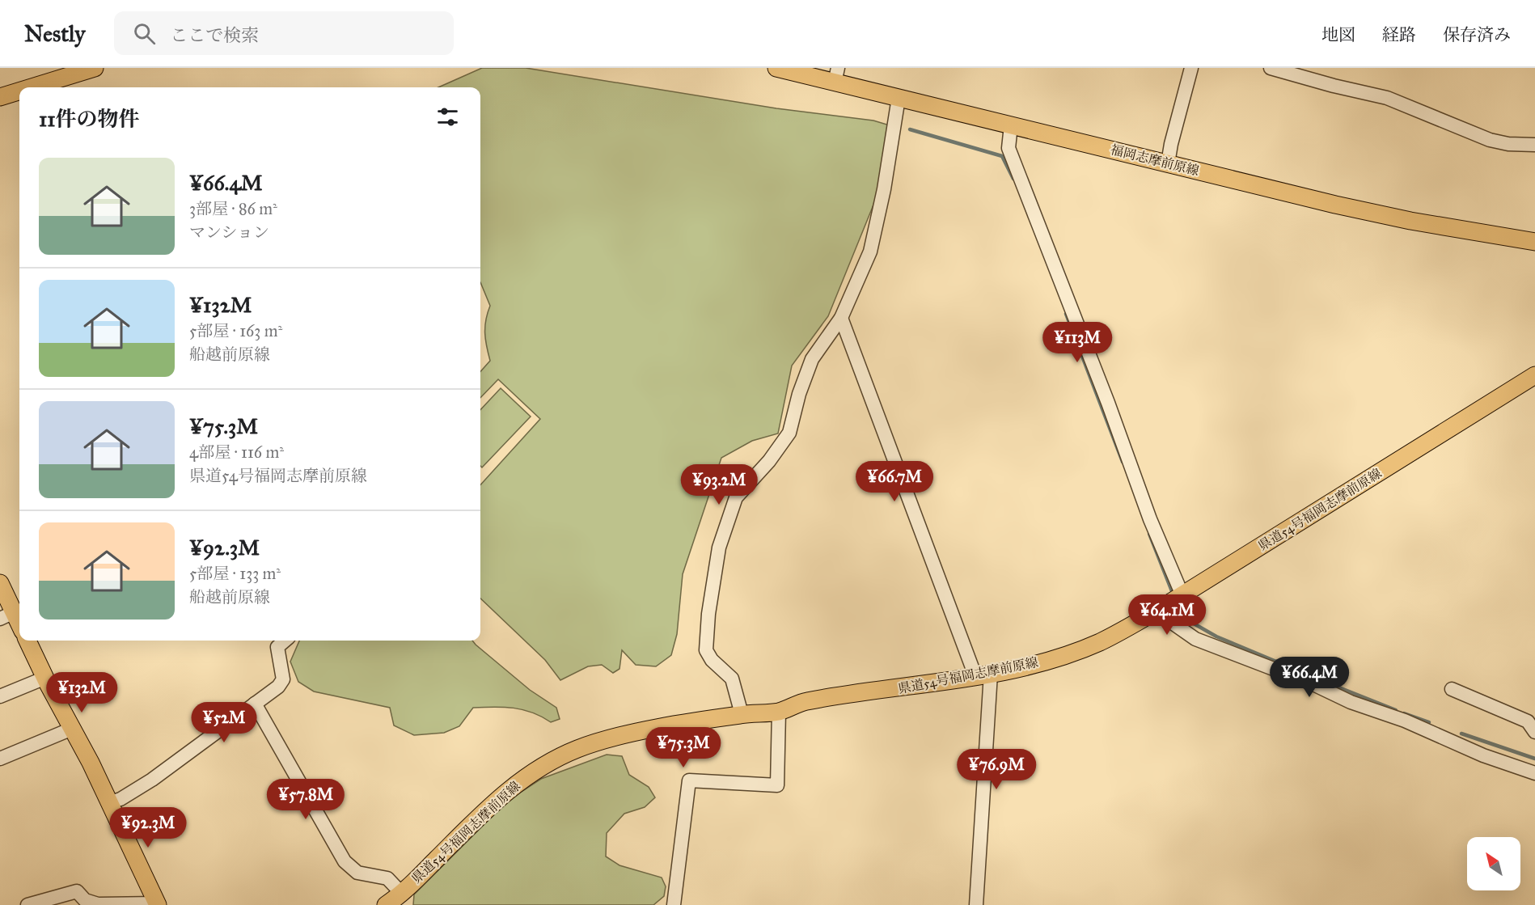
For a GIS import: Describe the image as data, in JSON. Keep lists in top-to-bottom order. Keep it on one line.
{"streets":{"main road":["福岡志摩前原線","県道54号福岡志摩前原線"]},"north":"top left","page":{"header":"Nestly","search":"ここで検索","nav":["地図","経路","保存済み"],"heading":"11件の物件","list":[{"name":"¥66.4M","note":"3部屋 · 86 m² · マンション"},{"name":"¥132M","note":"5部屋 · 163 m² · 船越前原線"},{"name":"¥75.3M","note":"4部屋 · 116 m² · 県道54号福岡志摩前原線"},{"name":"¥92.3M","note":"5部屋 · 133 m² · 船越前原線"}],"price":["¥113M","¥66.7M","¥93.2M","¥64.1M","¥66.4M","¥132M","¥52M","¥75.3M","¥76.9M","¥57.8M","¥92.3M"]}}
